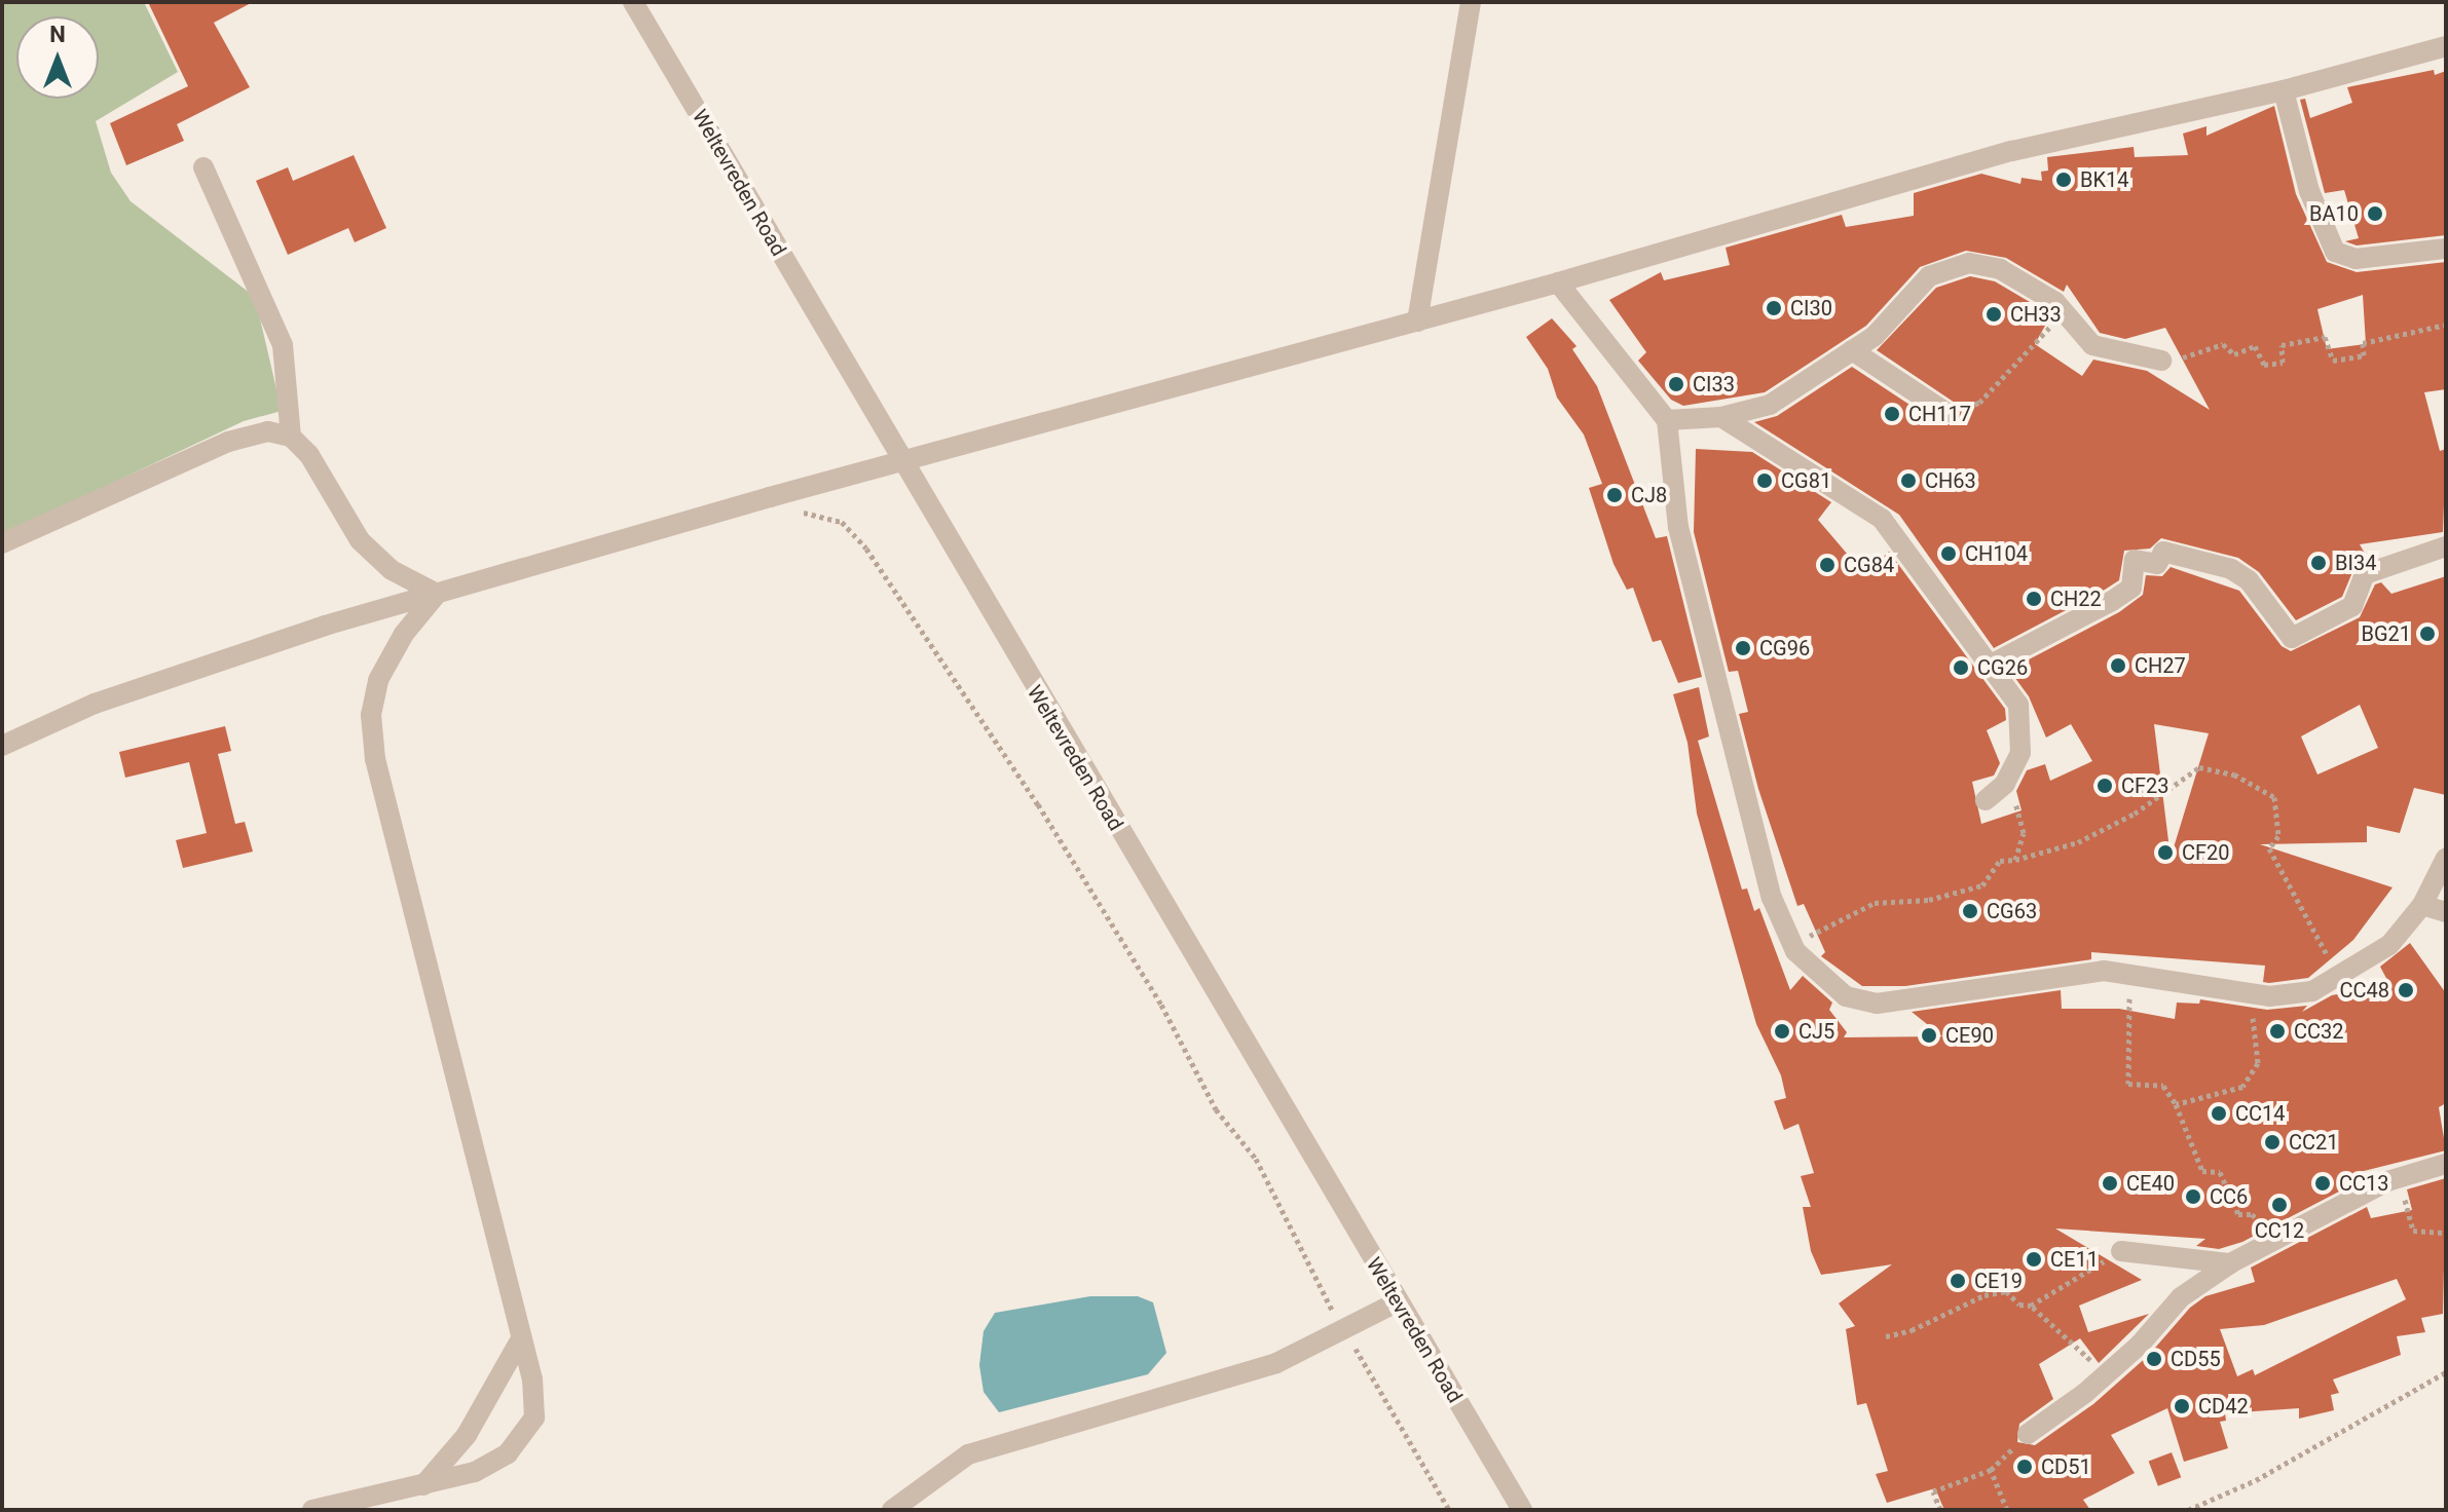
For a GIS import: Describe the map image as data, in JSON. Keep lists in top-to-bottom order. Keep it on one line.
{"streets":{"street":["Weltevreden Road"]},"places":["BK14","BA10","CI30","CH33","CI33","CH117","CG81","CH63","CJ8","CH104","BI34","CG84","CH22","BG21","CG96","CH27","CG26","CF23","CF20","CG63","CC48","CJ5","CC32","CE90","CC14","CC21","CE40","CC13","CC6","CC12","CE11","CE19","CD55","CD42","CD51"],"north":"top"}
